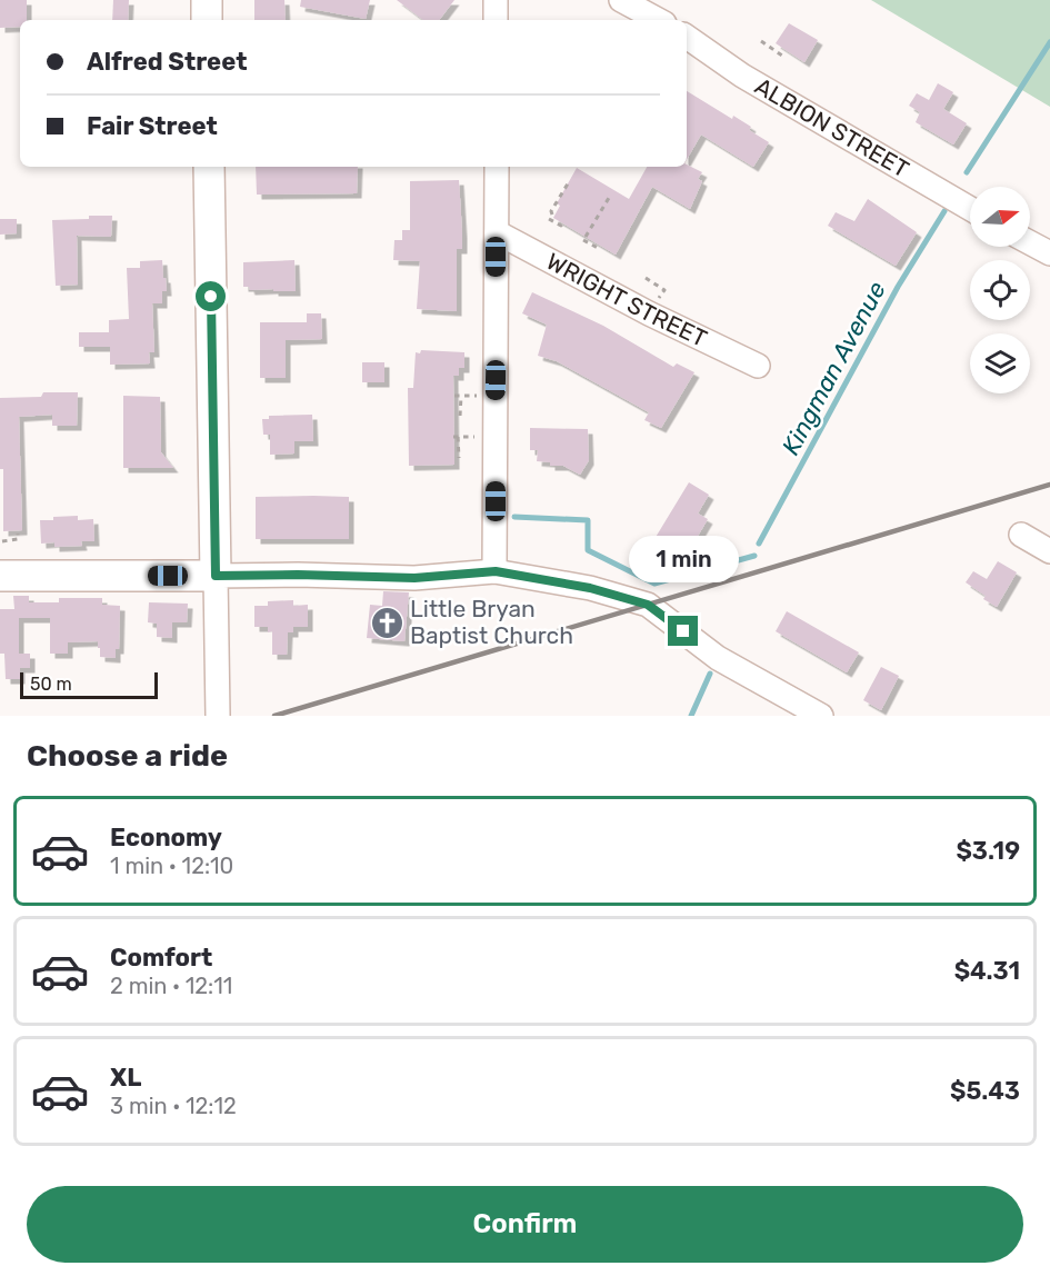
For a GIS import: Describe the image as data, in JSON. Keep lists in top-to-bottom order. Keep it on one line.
{"streets":{"street":["ALBION STREET","WRIGHT STREET"]},"water":["Kingman Avenue"],"places":{"church":["Little Bryan Baptist Church"]},"scale_bar":"50 m","north":"right","page":{"banner":["Alfred Street","Fair Street"],"bubble":"1 min","scale":"50 m","heading":"Choose a ride","list":[{"name":"Economy","note":"1 min · 12:10","value":"$3.19"},{"name":"Comfort","note":"2 min · 12:11","value":"$4.31"},{"name":"XL","note":"3 min · 12:12","value":"$5.43"}],"buttons":"Confirm"}}
